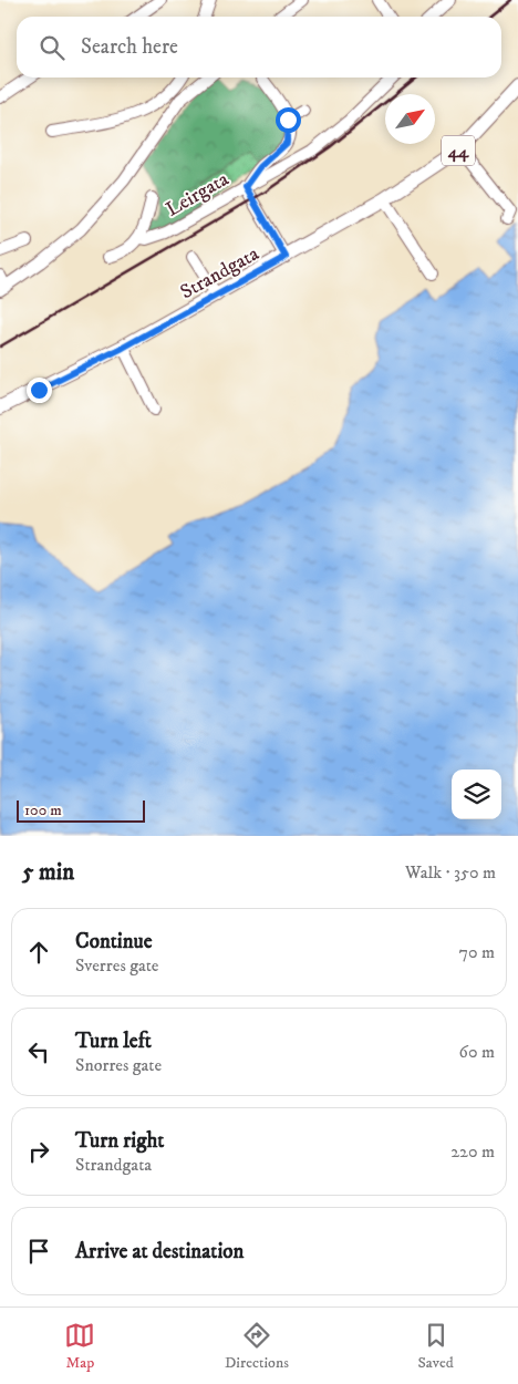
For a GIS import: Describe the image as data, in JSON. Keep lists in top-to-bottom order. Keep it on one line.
{"streets":{"main road":["44","Strandgata"],"street":["Leirgata"]},"scale_bar":"100 m","north":"top right","page":{"search":"Search here","scale":"100 m","heading":["5 min","Walk · 350 m"],"list":[["Continue","Sverres gate","70 m"],["Turn left","Snorres gate","60 m"],["Turn right","Strandgata","220 m"],"Arrive at destination"],"nav":["Map","Directions","Saved"]}}
